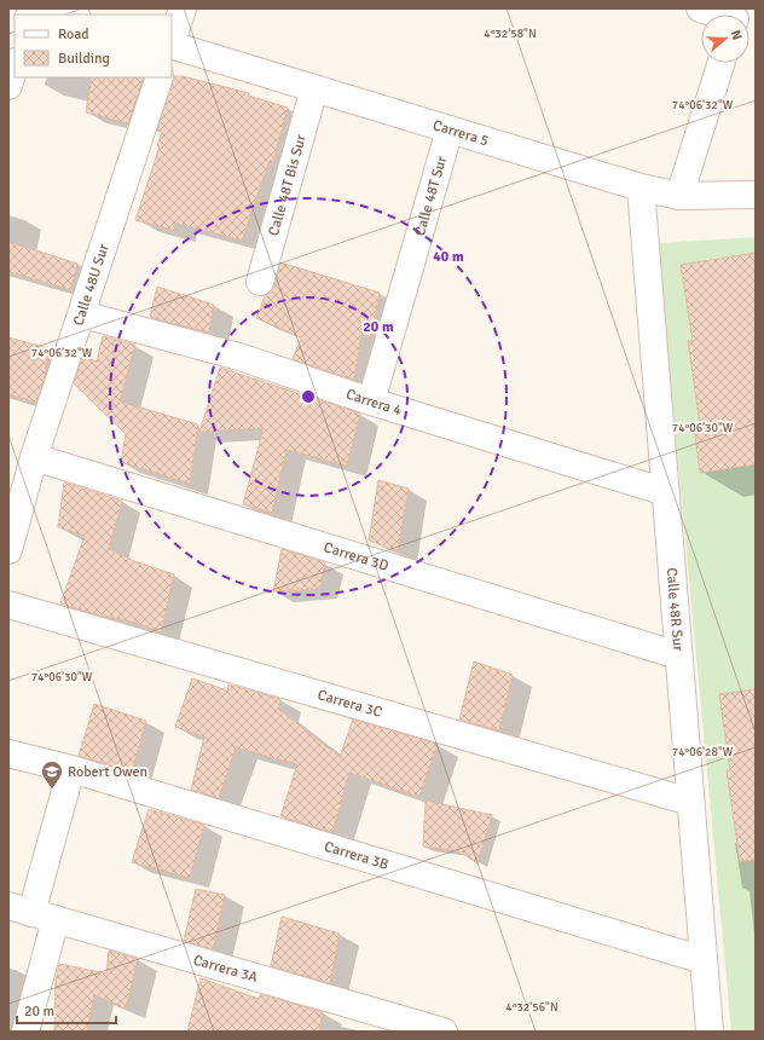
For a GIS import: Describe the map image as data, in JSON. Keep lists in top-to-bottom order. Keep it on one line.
{"streets":{"street":["Carrera 5","Calle 48T Bis Sur","Calle 48T Sur","Calle 48U Sur","Carrera 4","Carrera 3D","Calle 48R Sur","Carrera 3C","Carrera 3B","Carrera 3A"]},"crossings":[["Carrera 5","Calle 48T Bis Sur"],["Carrera 5","Calle 48T Sur"],["Carrera 5","Calle 48R Sur"],["Calle 48T Sur","Carrera 4"],["Calle 48U Sur","Carrera 4"],["Calle 48U Sur","Carrera 3D"],["Carrera 4","Calle 48R Sur"],["Carrera 3D","Calle 48R Sur"],["Calle 48R Sur","Carrera 3C"],["Calle 48R Sur","Carrera 3B"]],"places":{"school or university":["Robert Owen"]},"legend":["Road","Building"],"scale_bar":"20 m","north":"right","coordinates":["4°32'58\"N","74°06'32\"W","74°06'30\"W","74°06'28\"W","4°32'56\"N"],"rings":["40 m","20 m"]}
